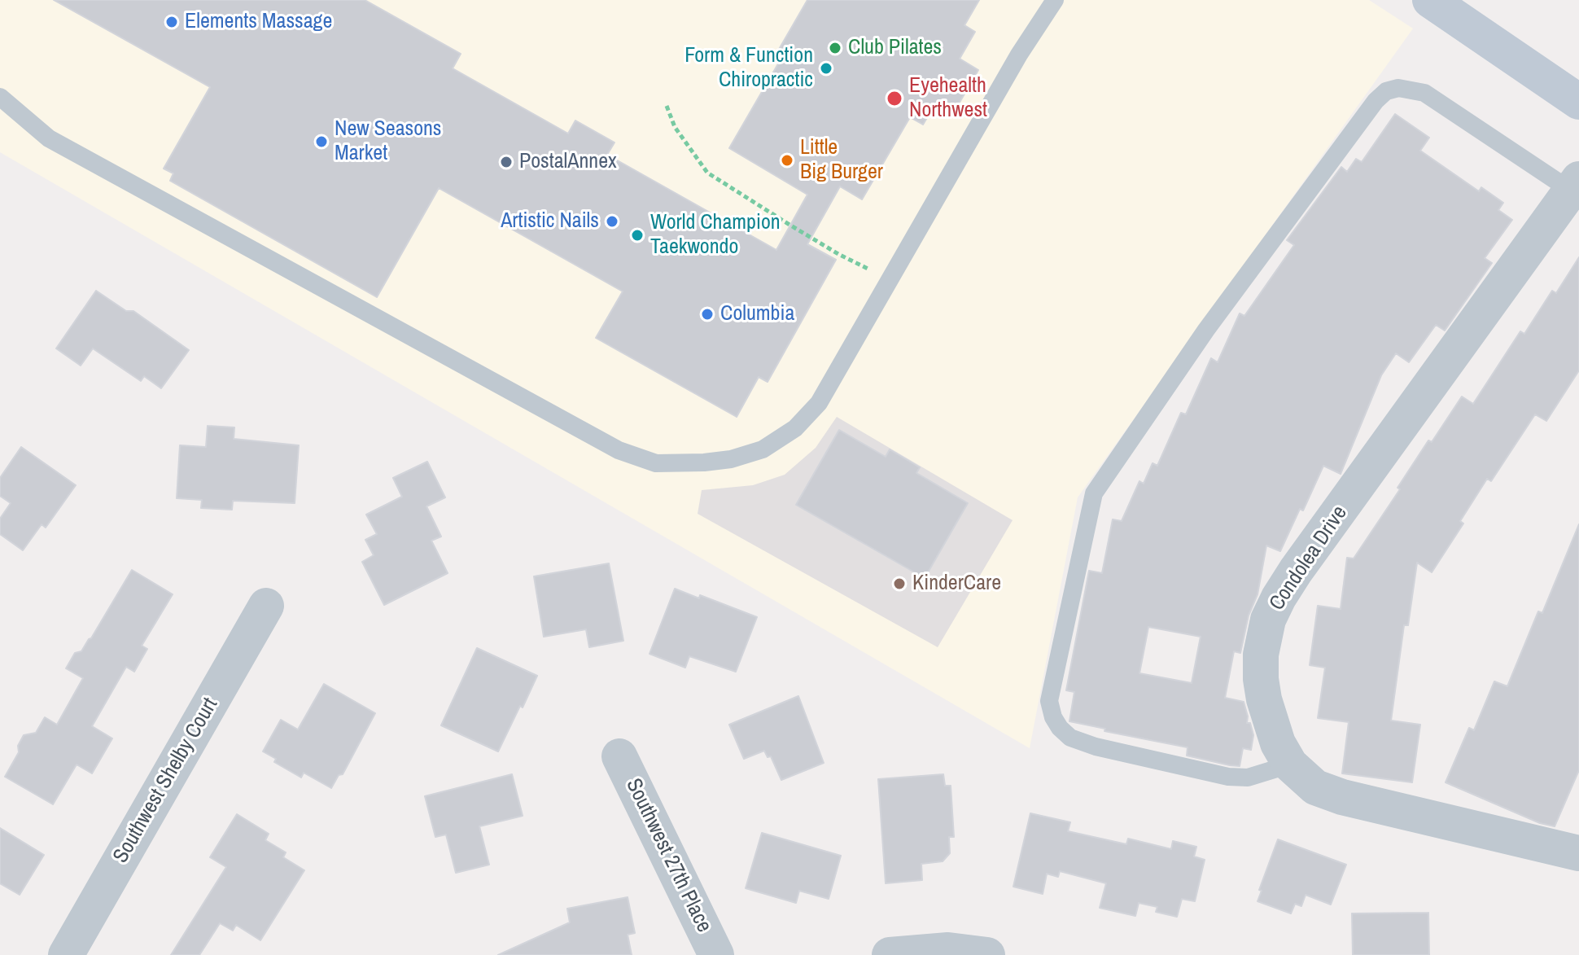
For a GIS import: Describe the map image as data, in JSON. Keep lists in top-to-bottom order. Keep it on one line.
{"streets":{"street":["Condolea Drive","Southwest Shelby Court","Southwest 27th Place"]},"places":["Elements Massage","Club Pilates","Form & Function Chiropractic","Eyehealth Northwest","New Seasons Market","Little Big Burger","PostalAnnex","Artistic Nails","World Champion Taekwondo","Columbia","KinderCare"]}
